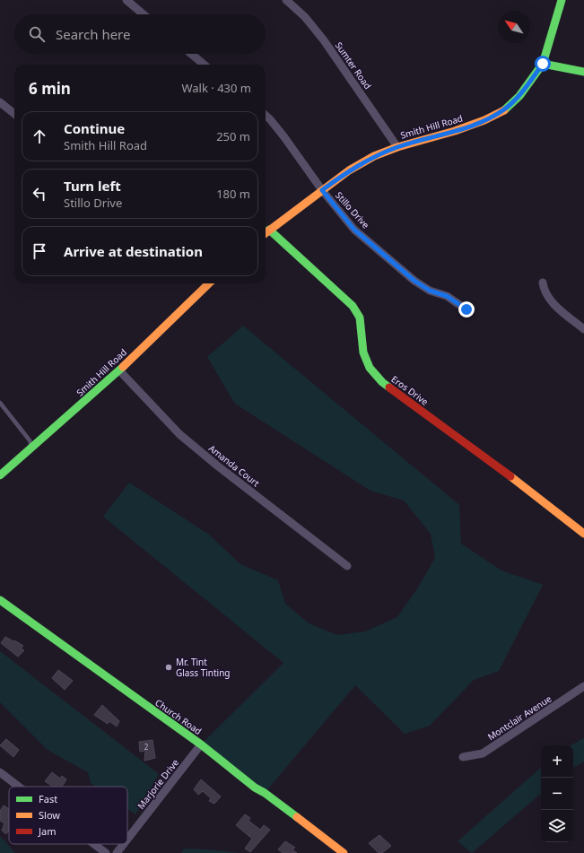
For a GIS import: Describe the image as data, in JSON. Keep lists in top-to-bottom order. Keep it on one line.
{"streets":{"street":["Sumter Road","Smith Hill Road","Stillo Drive","Eros Drive","Amanda Court","Church Road","Montclair Avenue","Marjorie Drive"]},"crossings":[["Sumter Road","Smith Hill Road"],["Smith Hill Road","Stillo Drive"],["Smith Hill Road","Eros Drive"],["Smith Hill Road","Amanda Court"],["Church Road","Marjorie Drive"]],"places":["Mr. Tint Glass Tinting"],"house_numbers":["2"],"legend":["Fast","Slow","Jam"],"north":"top left","page":{"search":"Search here","heading":["6 min","Walk · 430 m"],"list":[["Continue","Smith Hill Road","250 m"],["Turn left","Stillo Drive","180 m"],"Arrive at destination"],"map_buttons":["+","−"]}}
